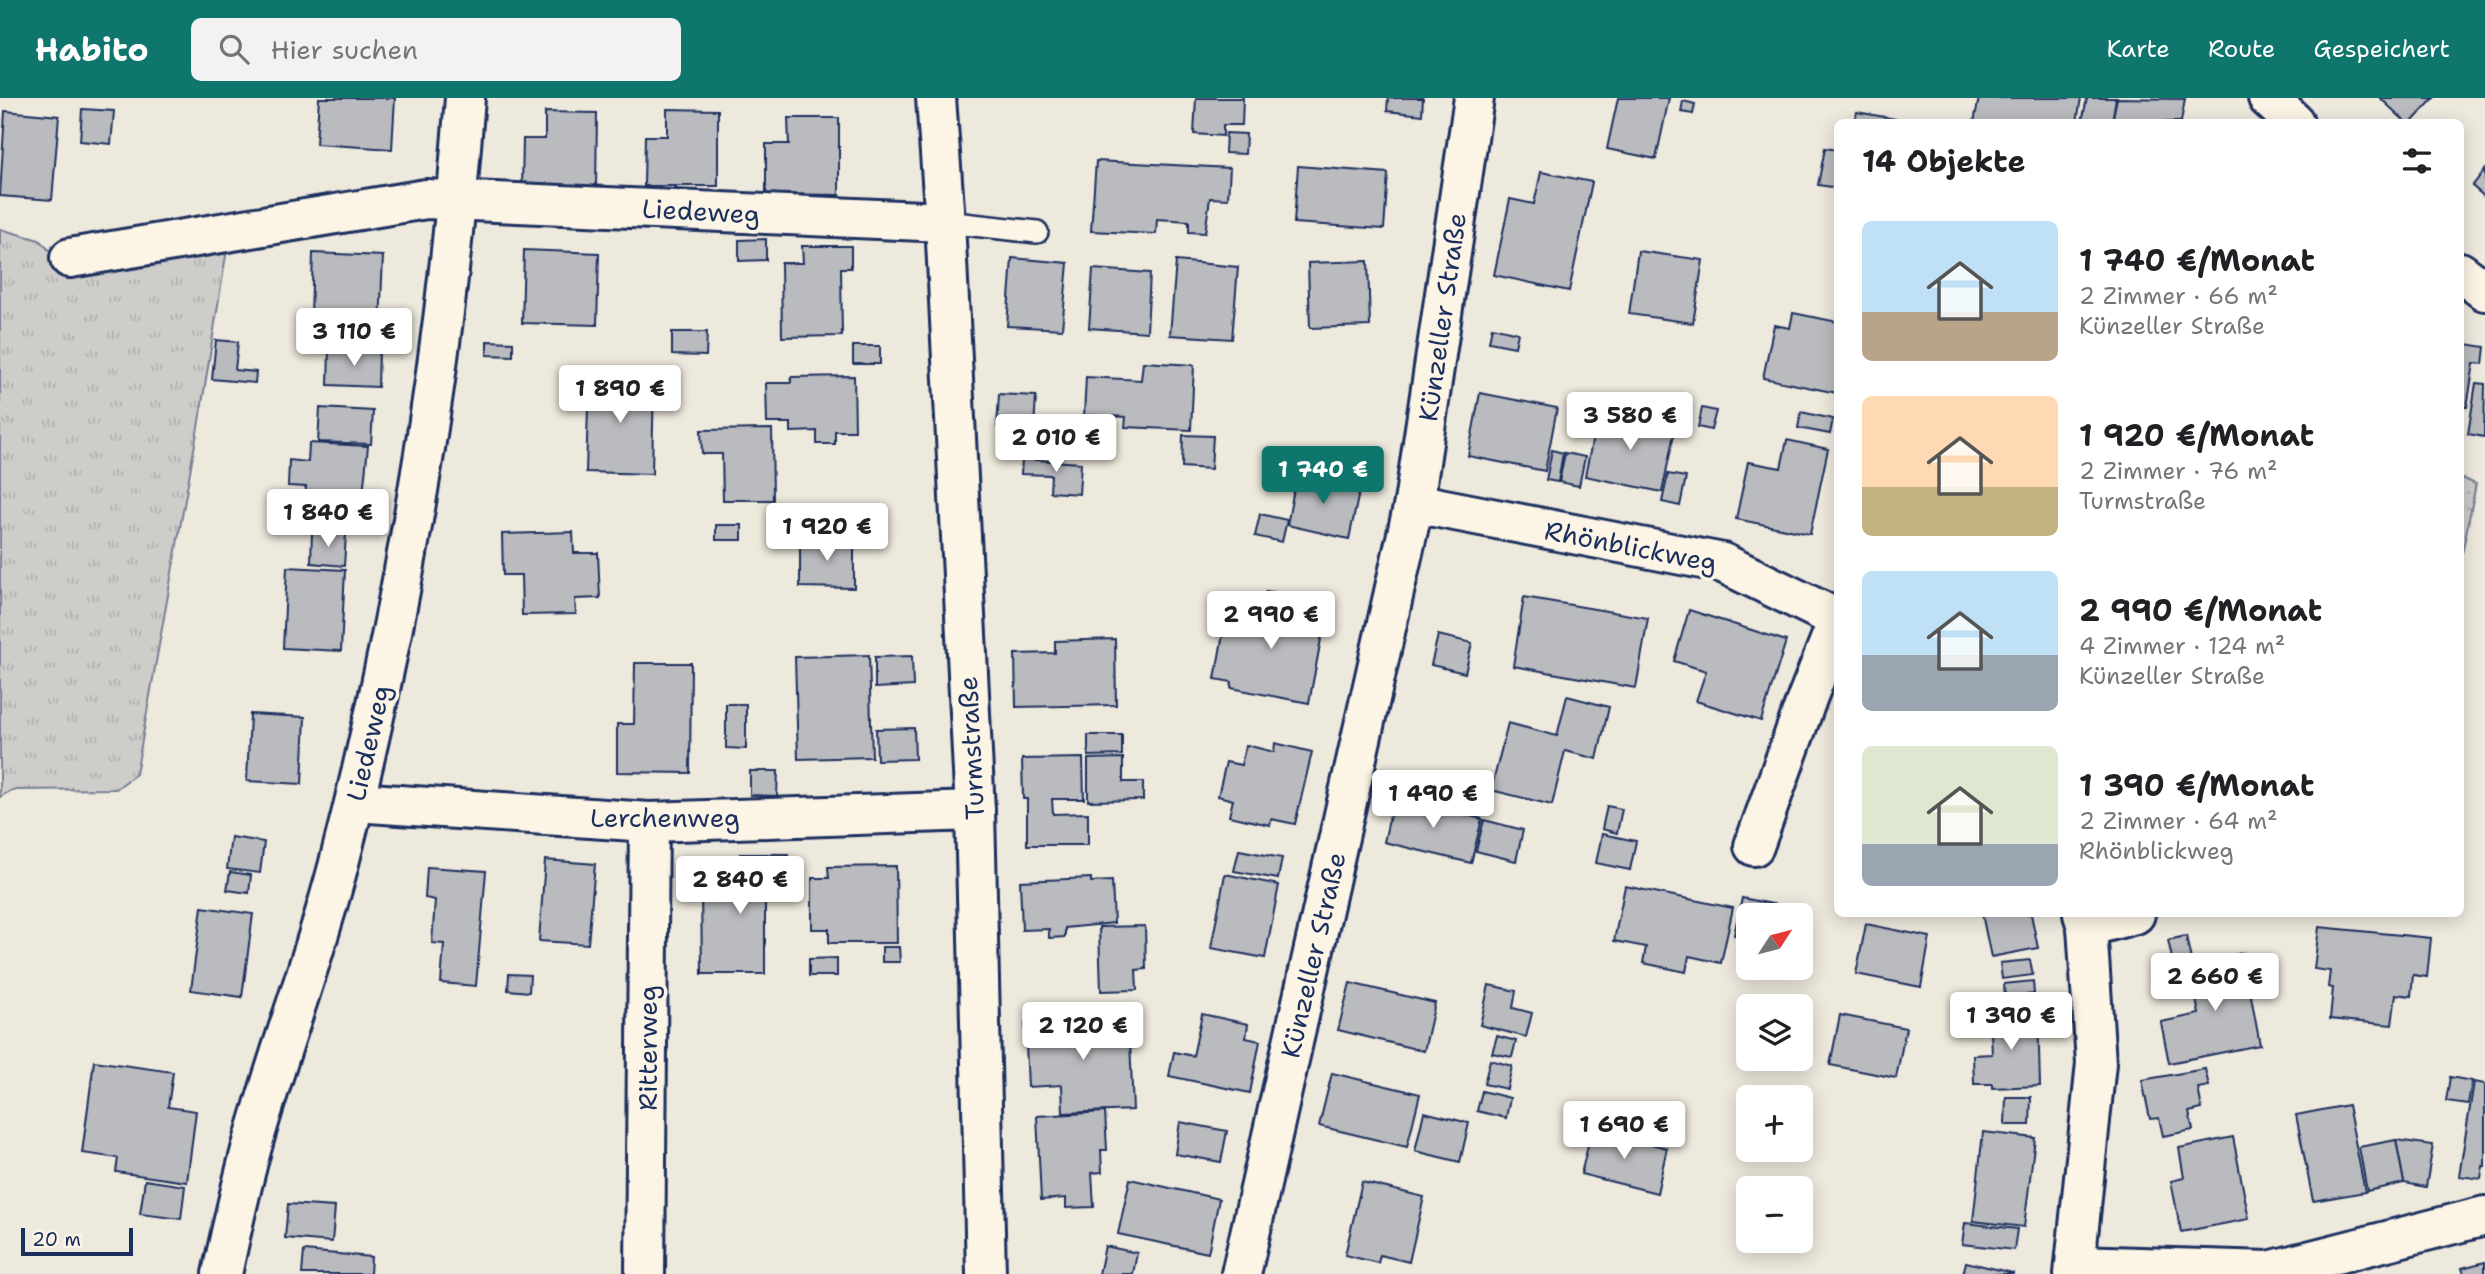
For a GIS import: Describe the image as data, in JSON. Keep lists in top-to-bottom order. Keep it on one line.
{"streets":{"street":["Liedeweg","Künzeller Straße","Rhönblickweg","Turmstraße","Lerchenweg","Ritterweg"]},"crossings":[["Liedeweg","Turmstraße"],["Liedeweg","Lerchenweg"],["Künzeller Straße","Rhönblickweg"],["Turmstraße","Lerchenweg"],["Lerchenweg","Ritterweg"]],"scale_bar":"20 m","north":"top right","page":{"header":"Habito","search":"Hier suchen","nav":["Karte","Route","Gespeichert"],"heading":"14 Objekte","list":[{"name":"1 740 €/Monat","note":"2 Zimmer · 66 m² · Künzeller Straße"},{"name":"1 920 €/Monat","note":"2 Zimmer · 76 m² · Turmstraße"},{"name":"2 990 €/Monat","note":"4 Zimmer · 124 m² · Künzeller Straße"},{"name":"1 390 €/Monat","note":"2 Zimmer · 64 m² · Rhönblickweg"}],"price":["3 110 €","1 890 €","3 580 €","2 010 €","1 740 €","1 840 €","1 920 €","2 990 €","1 490 €","2 840 €","2 660 €","1 390 €","2 120 €","1 690 €"],"map_buttons":["+","−"],"scale":"20 m"}}
